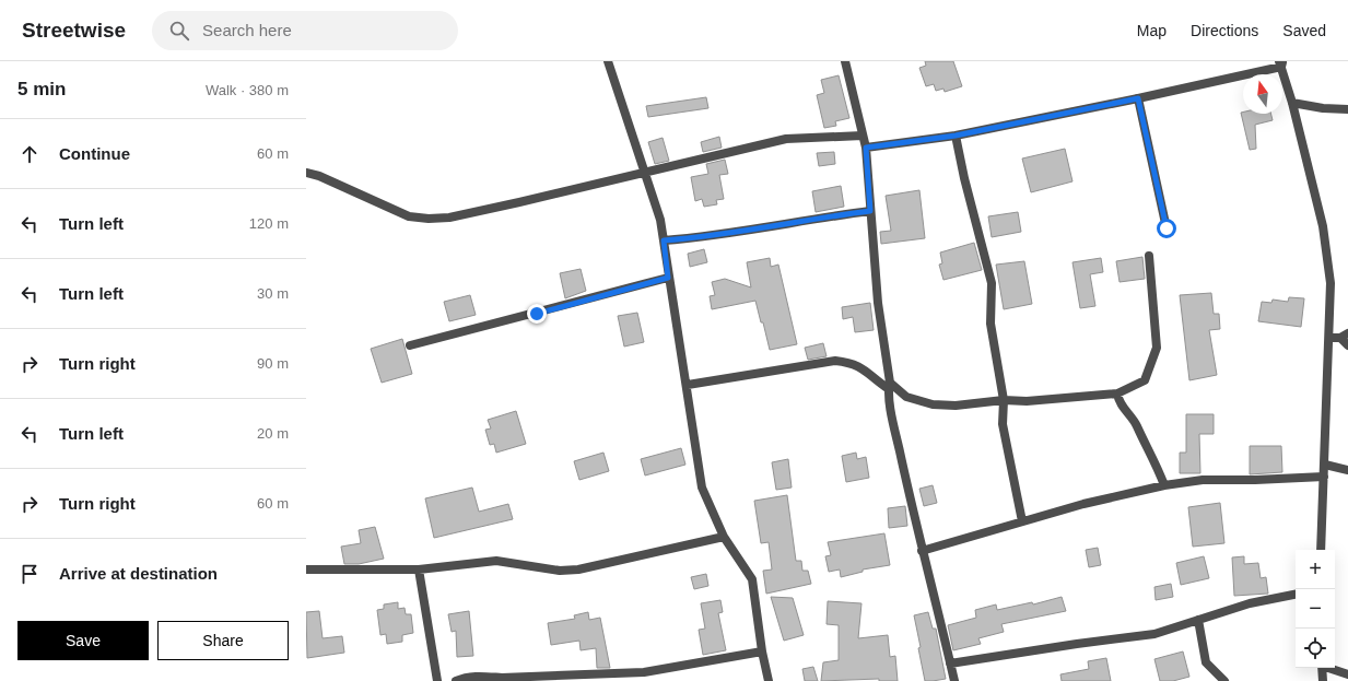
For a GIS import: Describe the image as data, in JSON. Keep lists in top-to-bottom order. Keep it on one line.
{"north":"top","page":{"header":"Streetwise","search":"Search here","nav":["Map","Directions","Saved"],"heading":["5 min","Walk · 380 m"],"list":[["Continue","60 m"],["Turn left","120 m"],["Turn left","30 m"],["Turn right","90 m"],["Turn left","20 m"],["Turn right","60 m"],"Arrive at destination"],"map_buttons":["+","−"],"buttons":["Save","Share"]}}
